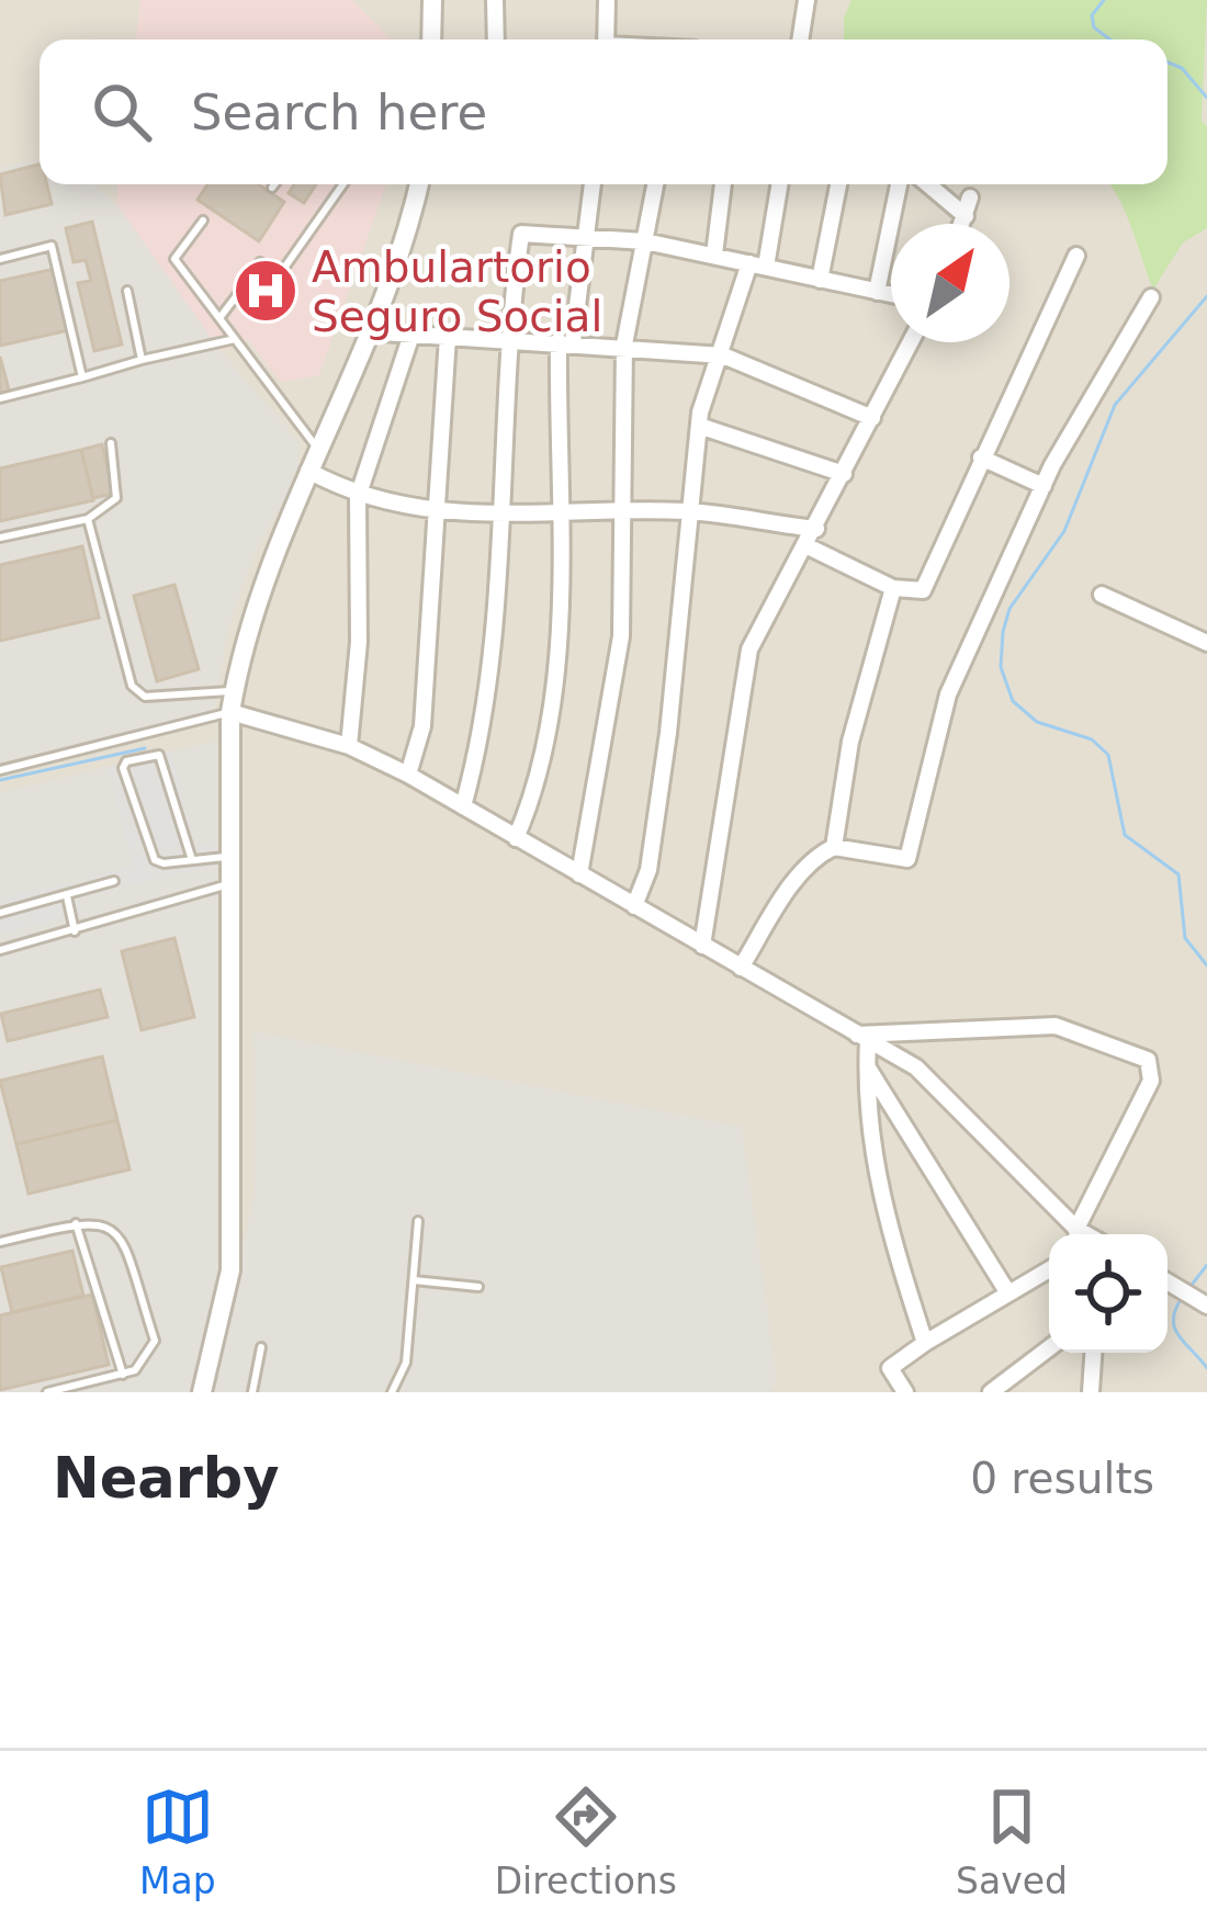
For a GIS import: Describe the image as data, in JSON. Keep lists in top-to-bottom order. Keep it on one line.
{"places":{"hospital":["Ambulartorio Seguro Social"]},"north":"top right","page":{"search":"Search here","heading":["Nearby","0 results"],"nav":["Map","Directions","Saved"]}}
